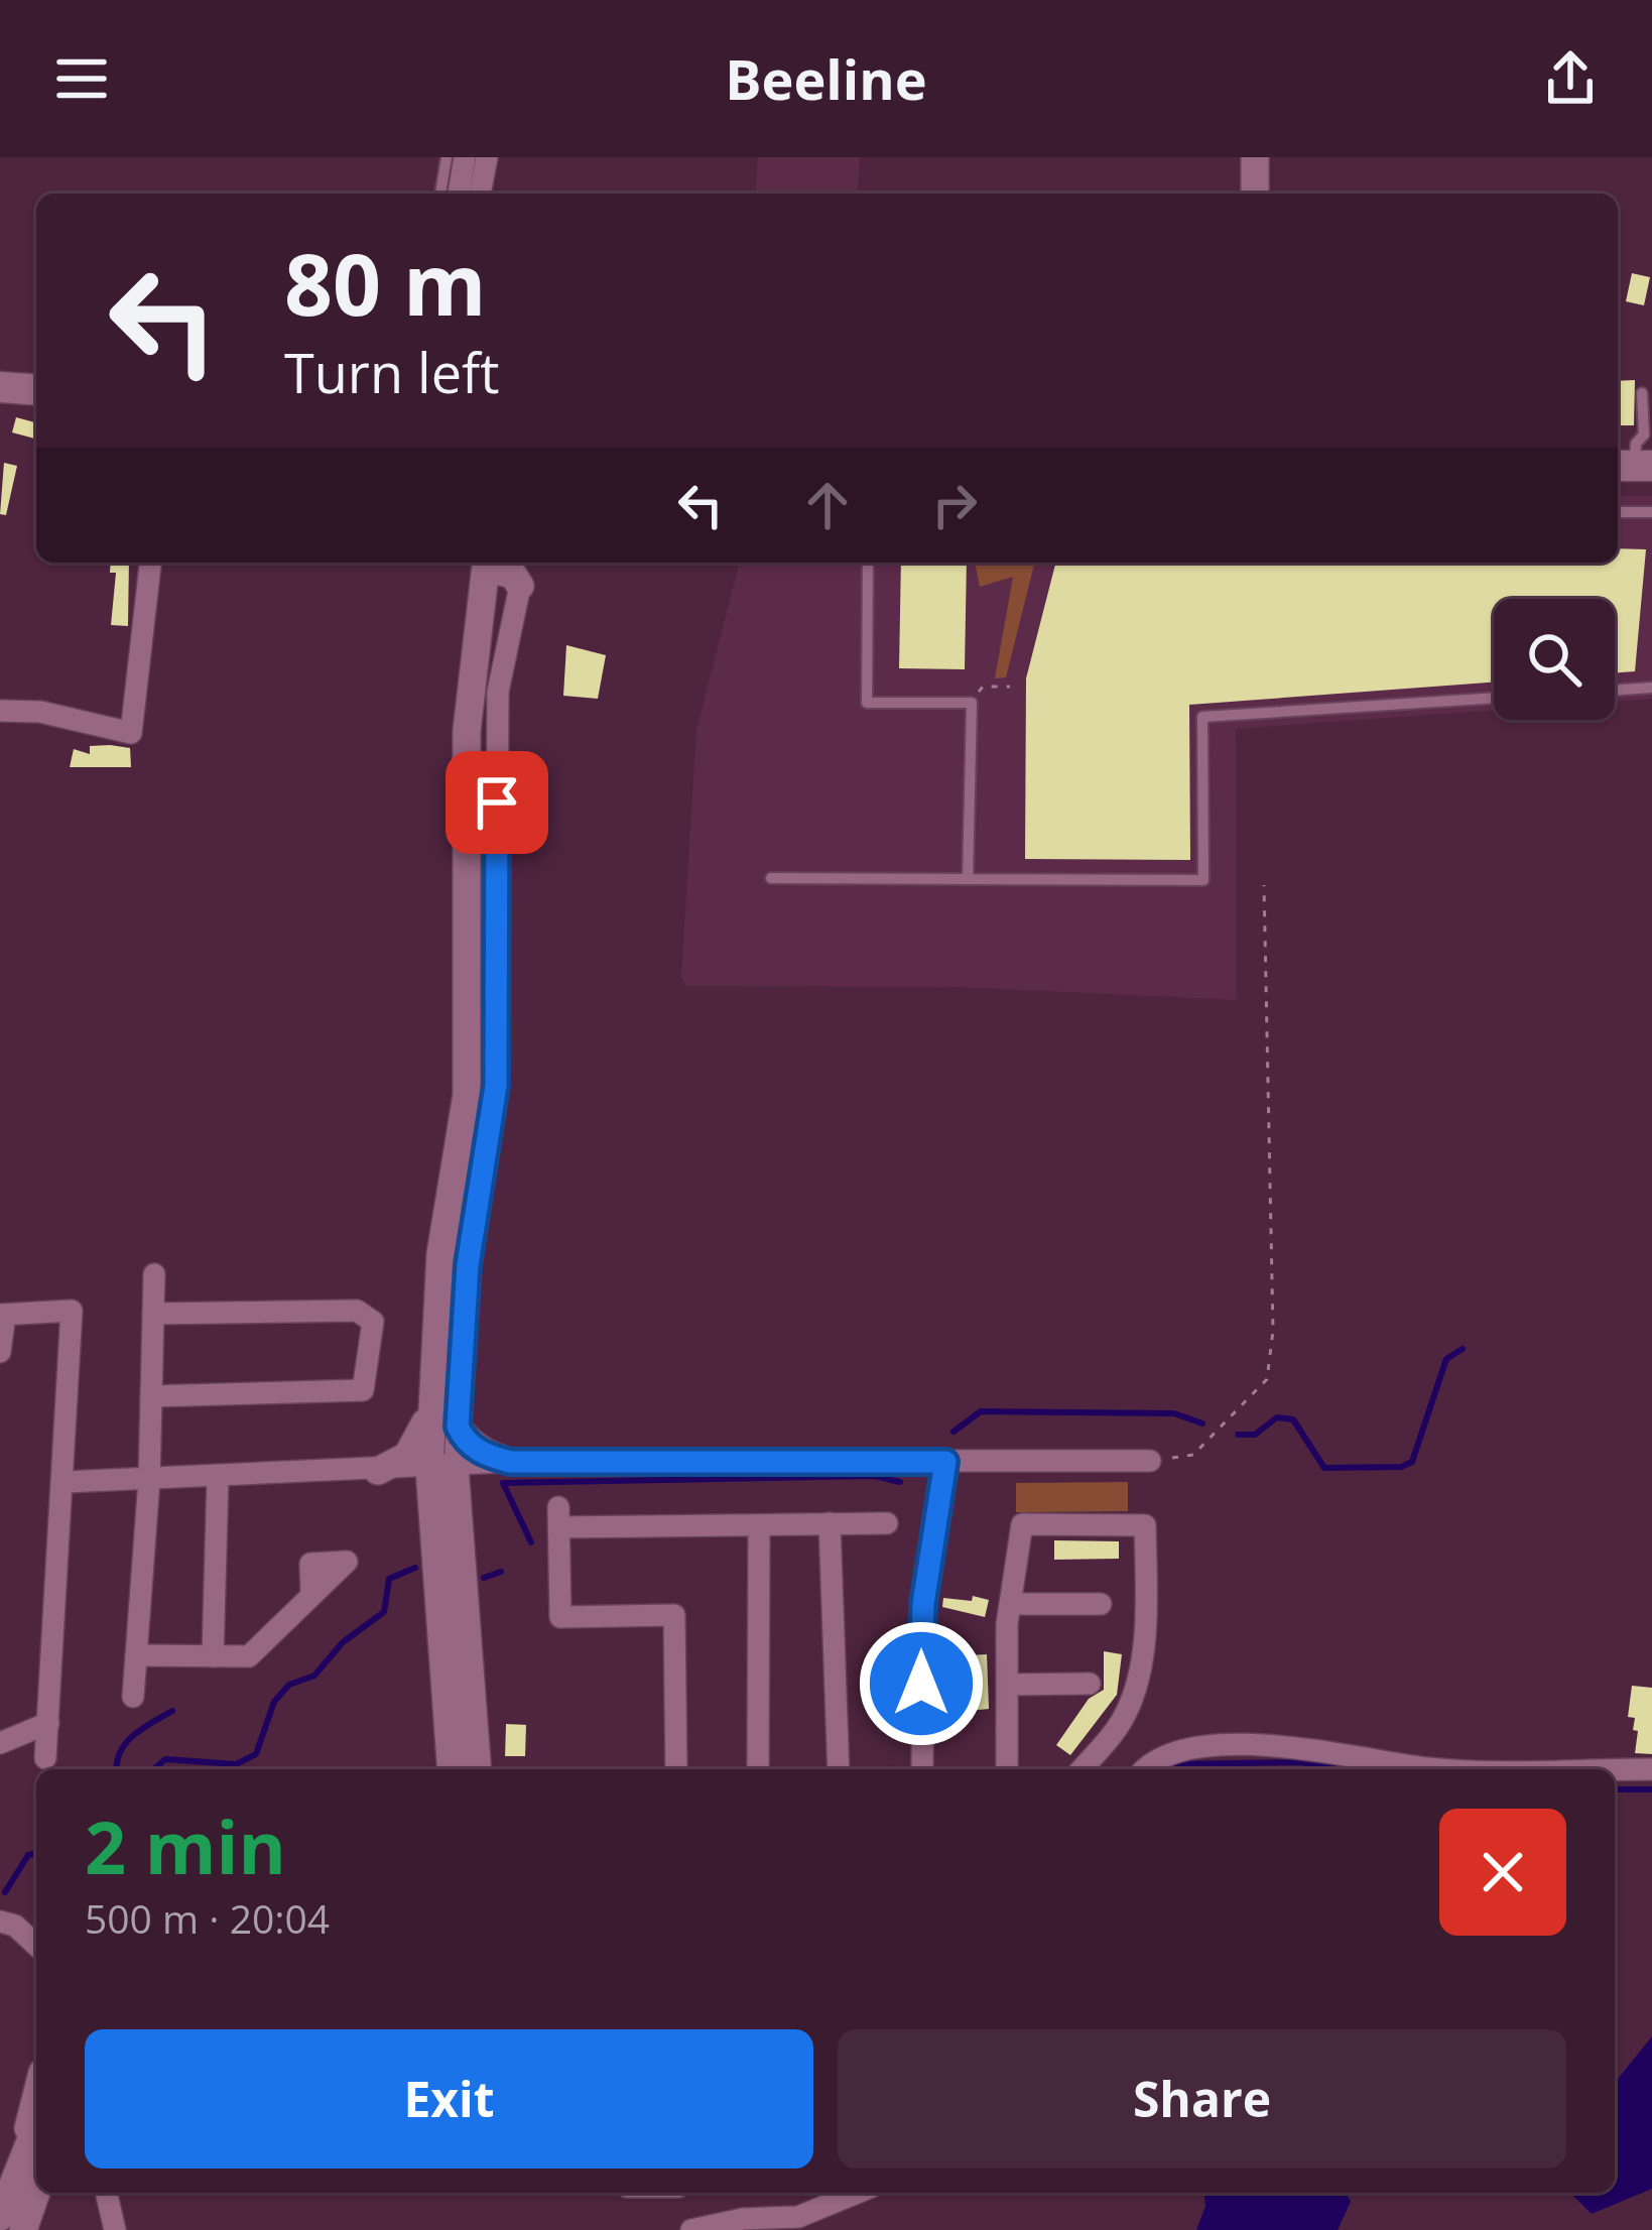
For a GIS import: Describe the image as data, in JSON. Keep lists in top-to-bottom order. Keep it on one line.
{"page":{"header":"Beeline","turn":["80 m","Turn left"],"heading":["2 min","500 m · 20:04"],"buttons":["Exit","Share"]}}
